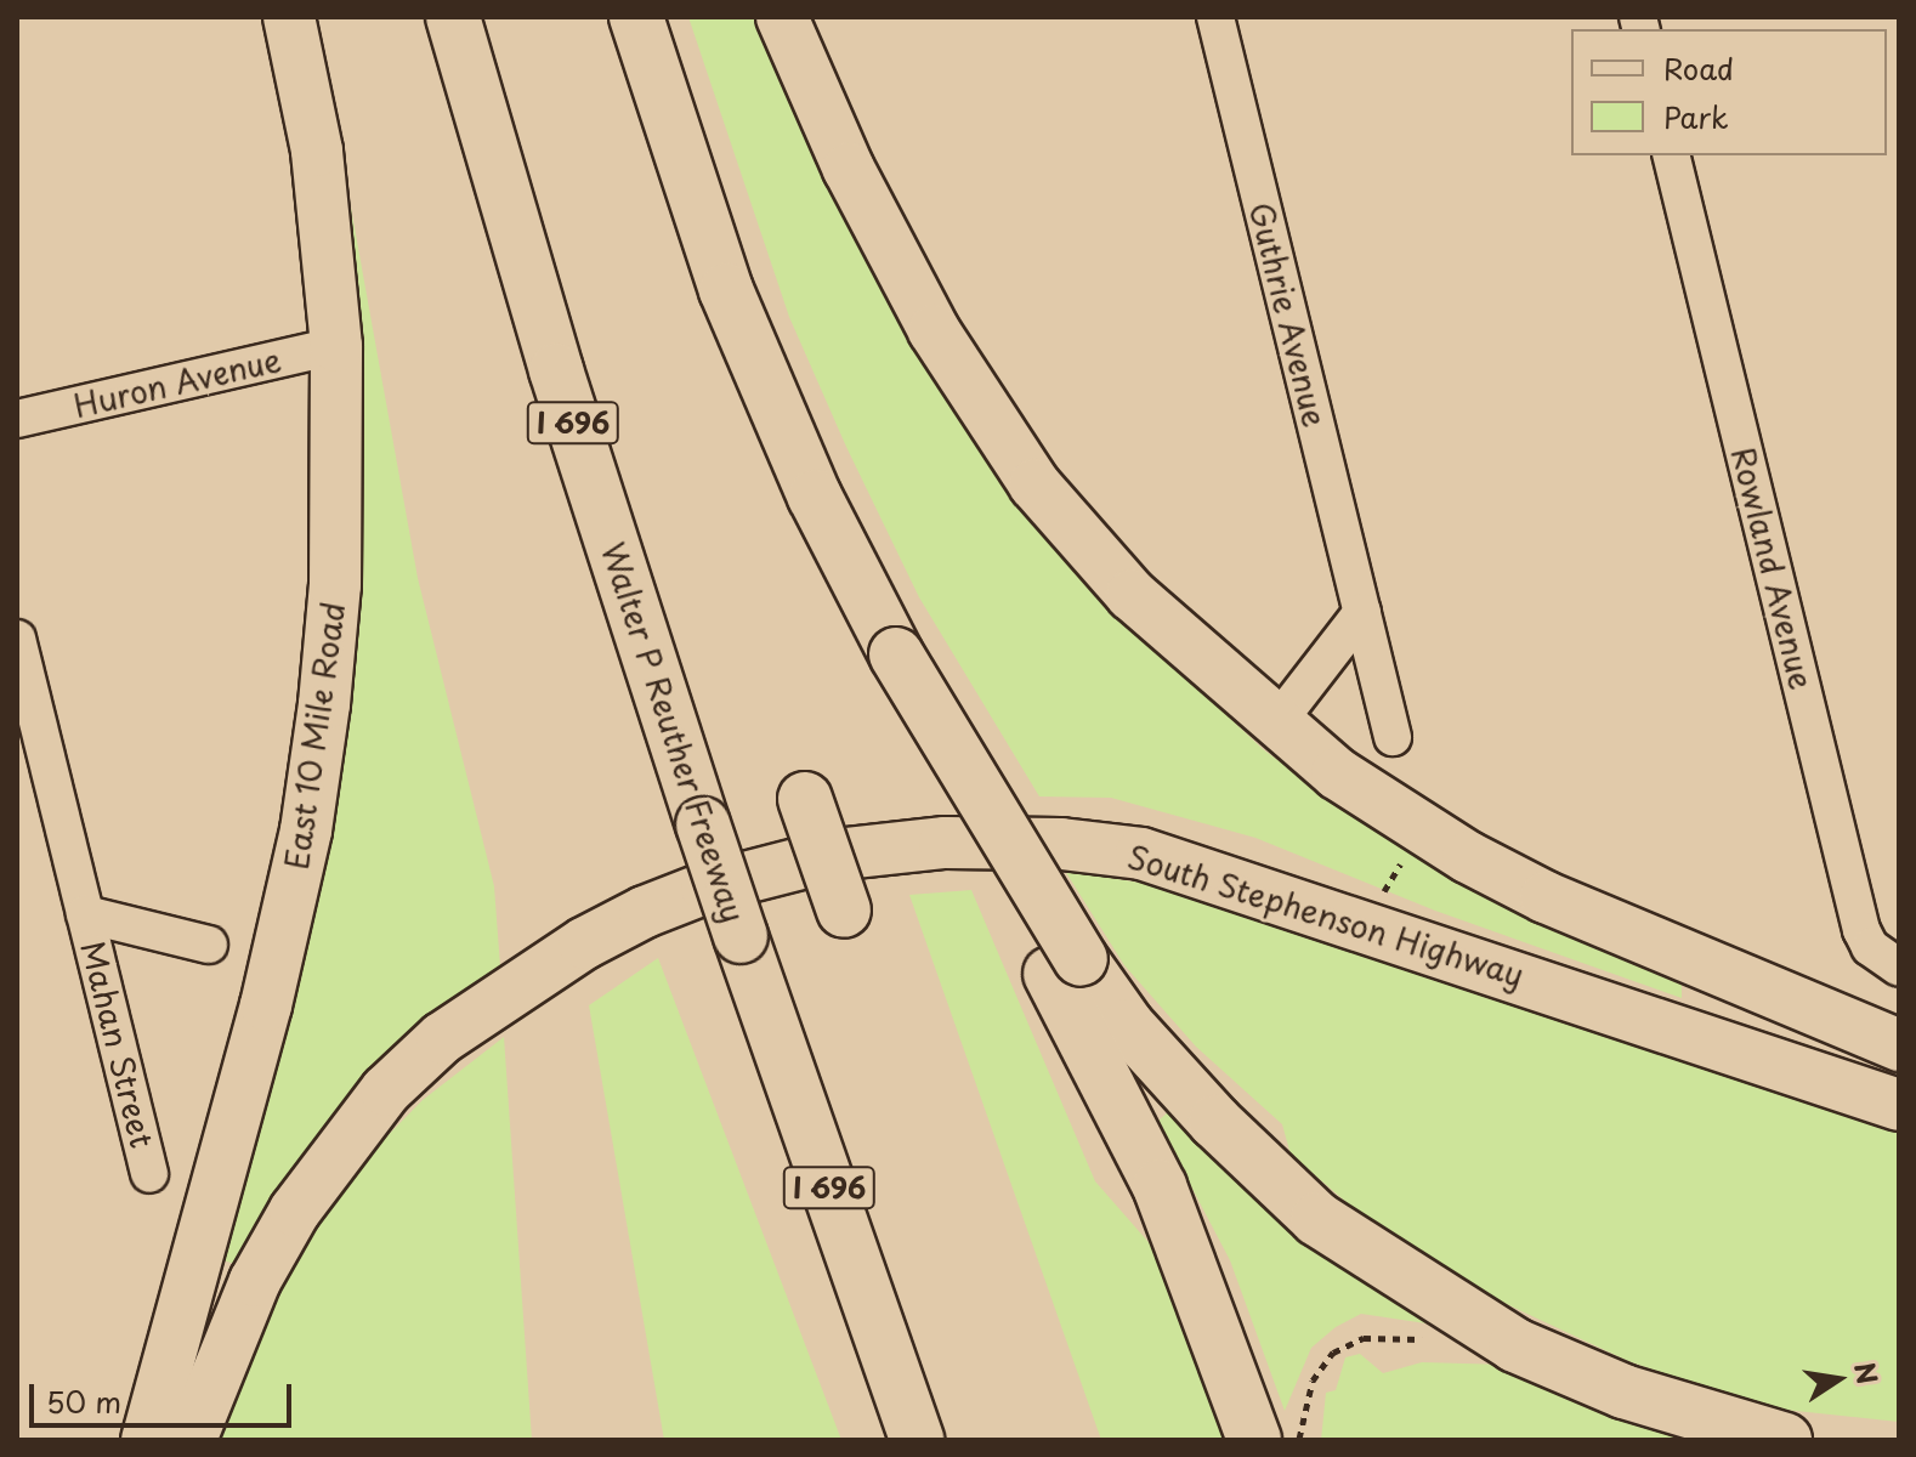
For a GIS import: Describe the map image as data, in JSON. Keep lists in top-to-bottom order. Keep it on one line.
{"streets":{"highway":["I 696","Walter P Reuther Freeway"],"main road":["East 10 Mile Road","South Stephenson Highway"],"street":["Guthrie Avenue","Huron Avenue","Rowland Avenue","Mahan Street"]},"crossings":[["Huron Avenue","East 10 Mile Road"]],"legend":["Road","Park"],"scale_bar":"50 m","north":"right"}
